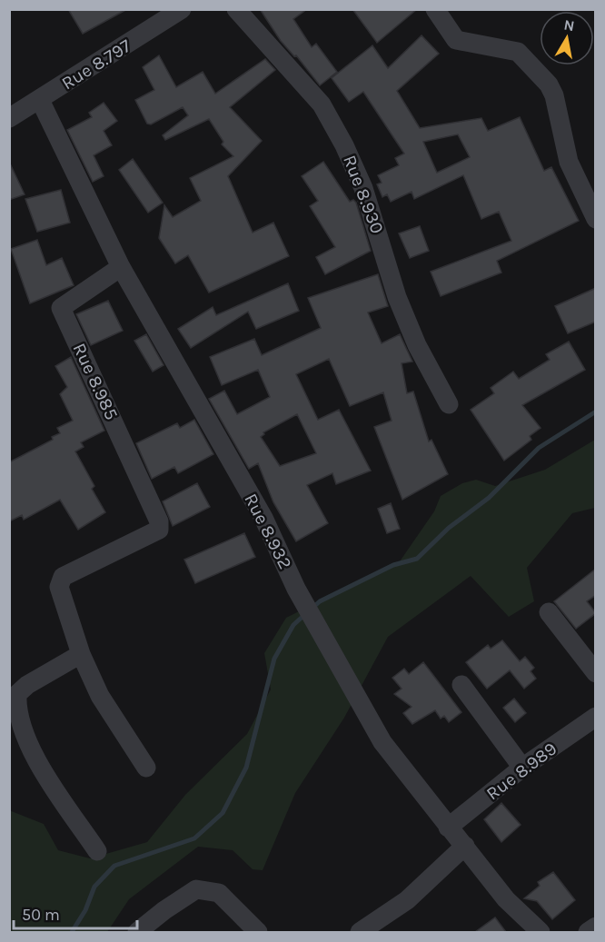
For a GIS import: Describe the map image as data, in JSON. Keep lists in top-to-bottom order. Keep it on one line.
{"streets":{"street":["Rue 8.797","Rue 8.930","Rue 8.985","Rue 8.932","Rue 8.989"]},"crossings":[["Rue 8.797","Rue 8.932"],["Rue 8.985","Rue 8.932"],["Rue 8.932","Rue 8.989"]],"scale_bar":"50 m","north":"top"}
